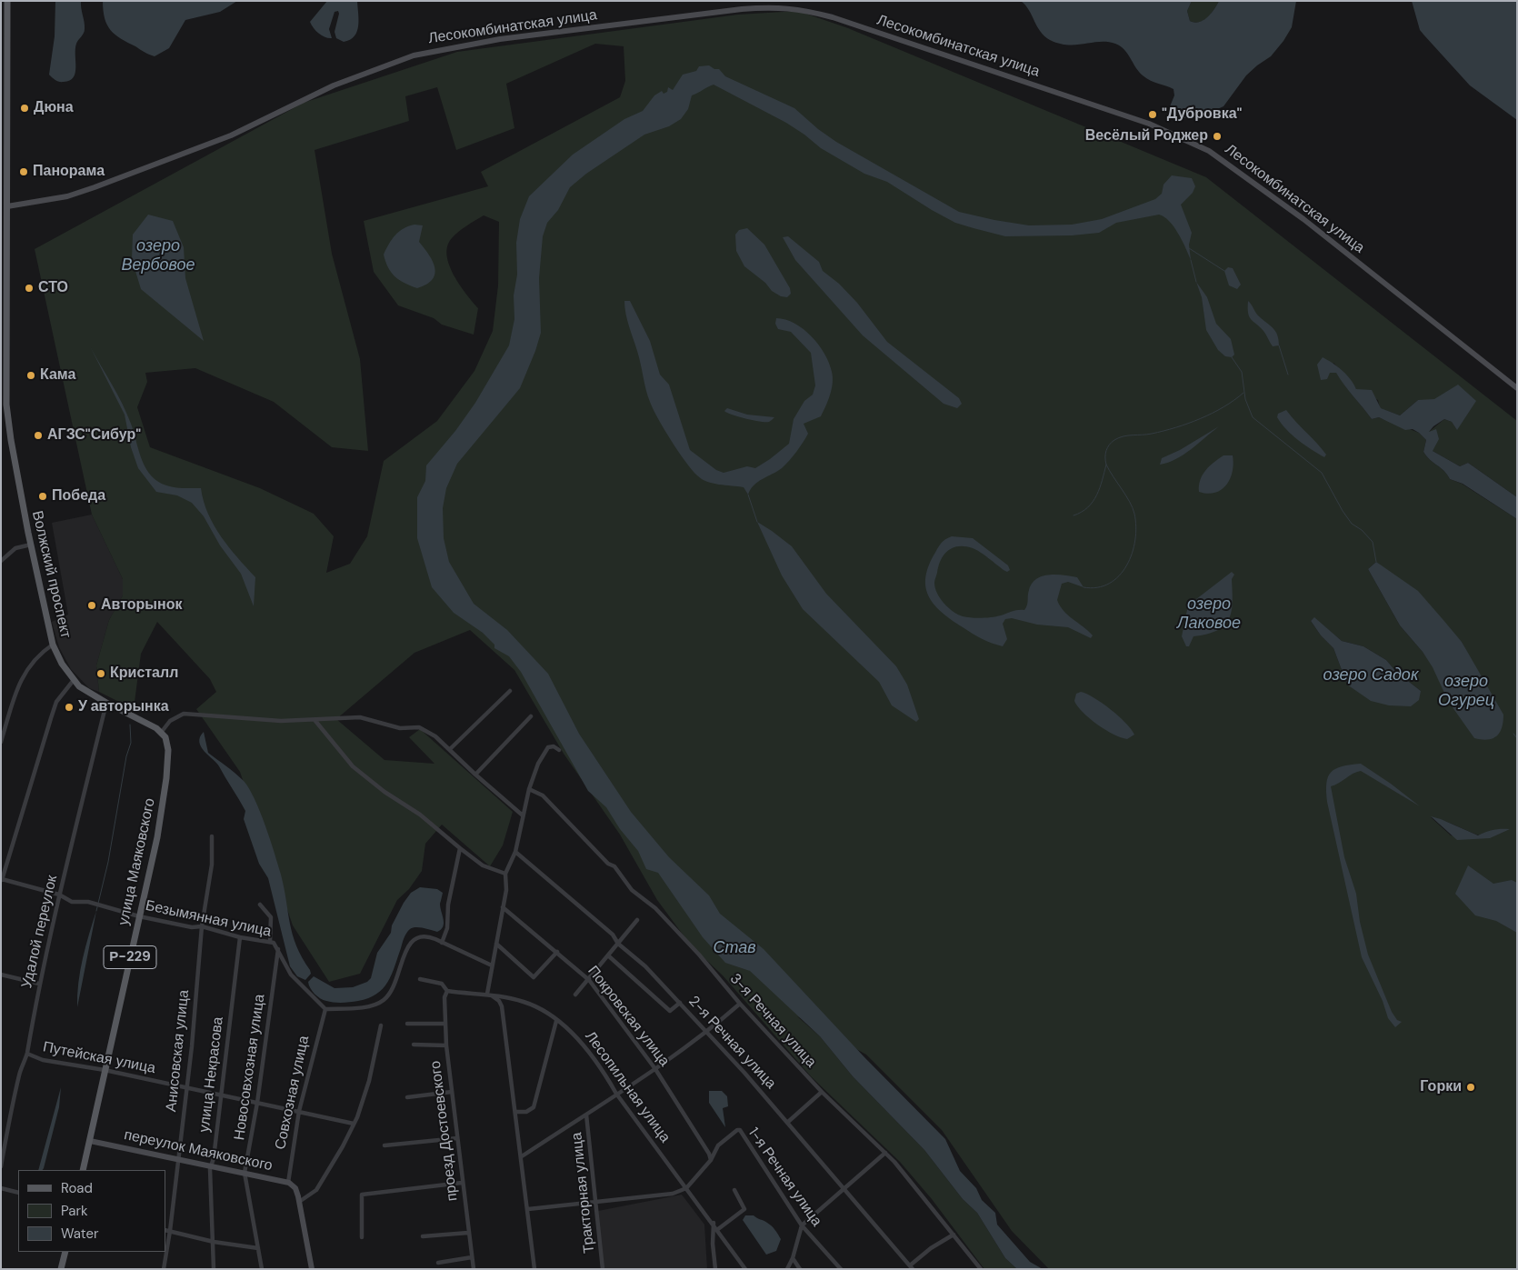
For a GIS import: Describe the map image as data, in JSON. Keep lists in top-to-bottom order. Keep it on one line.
{"streets":{"main road":["Волжский проспект","улица Маяковского","Р-229"],"street":["Лесокомбинатская улица","Безымянная улица","Удалой переулок","Покровская улица","3-я Речная улица","2-я Речная улица","Анисовская улица","Путейская улица","Новосовхозная улица","улица Некрасова","Лесопильная улица","Совхозная улица","проезд Достоевского","переулок Маяковского","1-я Речная улица","Тракторная улица"]},"crossings":[["Лесокомбинатская улица","Волжский проспект"],["Волжский проспект","улица Маяковского"],["Волжский проспект","Удалой переулок"],["улица Маяковского","Безымянная улица"],["улица Маяковского","Путейская улица"],["улица Маяковского","переулок Маяковского"],["Безымянная улица","Удалой переулок"],["Безымянная улица","Анисовская улица"],["Безымянная улица","Новосовхозная улица"],["Безымянная улица","улица Некрасова"],["Удалой переулок","Путейская улица"],["Покровская улица","1-я Речная улица"],["Анисовская улица","Путейская улица"],["Анисовская улица","переулок Маяковского"],["Путейская улица","Новосовхозная улица"],["Путейская улица","улица Некрасова"],["Путейская улица","Совхозная улица"],["Новосовхозная улица","переулок Маяковского"],["улица Некрасова","переулок Маяковского"],["Лесопильная улица","проезд Достоевского"],["Совхозная улица","переулок Маяковского"]],"water":["озеро Вербовое","озеро Лаковое","озеро Садок","озеро Огурец","Став"],"places":["Дюна","\"Дубровка\"","Весёлый Роджер","Панорама","СТО","Кама","АГЗС\"Сибур\"","Победа","Авторынок","Кристалл","У авторынка","Горки"],"legend":["Road","Park","Water"]}
